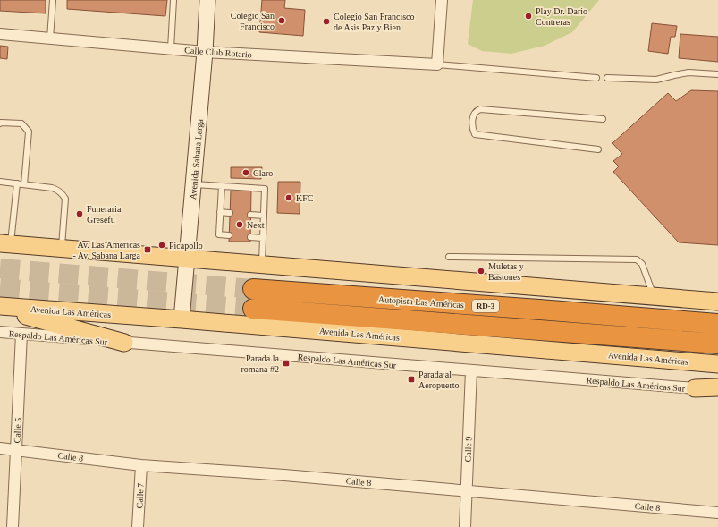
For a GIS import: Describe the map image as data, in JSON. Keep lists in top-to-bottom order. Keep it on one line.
{"streets":{"highway":["Autopista Las Américas","RD-3"],"main road":["Avenida Sabana Larga","Avenida Las Américas"],"street":["Calle Club Rotario","Respaldo Las Américas Sur","Calle 5","Calle 9","Calle 8","Calle 7"]},"crossings":[["Calle Club Rotario","Avenida Sabana Larga"],["Avenida Sabana Larga","Avenida Las Américas"],["Respaldo Las Américas Sur","Calle 5"],["Respaldo Las Américas Sur","Calle 9"],["Calle 5","Calle 8"],["Calle 9","Calle 8"],["Calle 8","Calle 7"]],"places":{"other":["Play Dr. Dario Contreras","Colegio San Francisco","Colegio San Francisco de Asis Paz y Bien","Claro","KFC","Funeraria Gresefu","Next","Picapollo","Muletas y Bastones"],"transit":["Av. Las Américas - Av. Sabana Larga","Parada la romana #2","Parada al Aeropuerto"]}}
